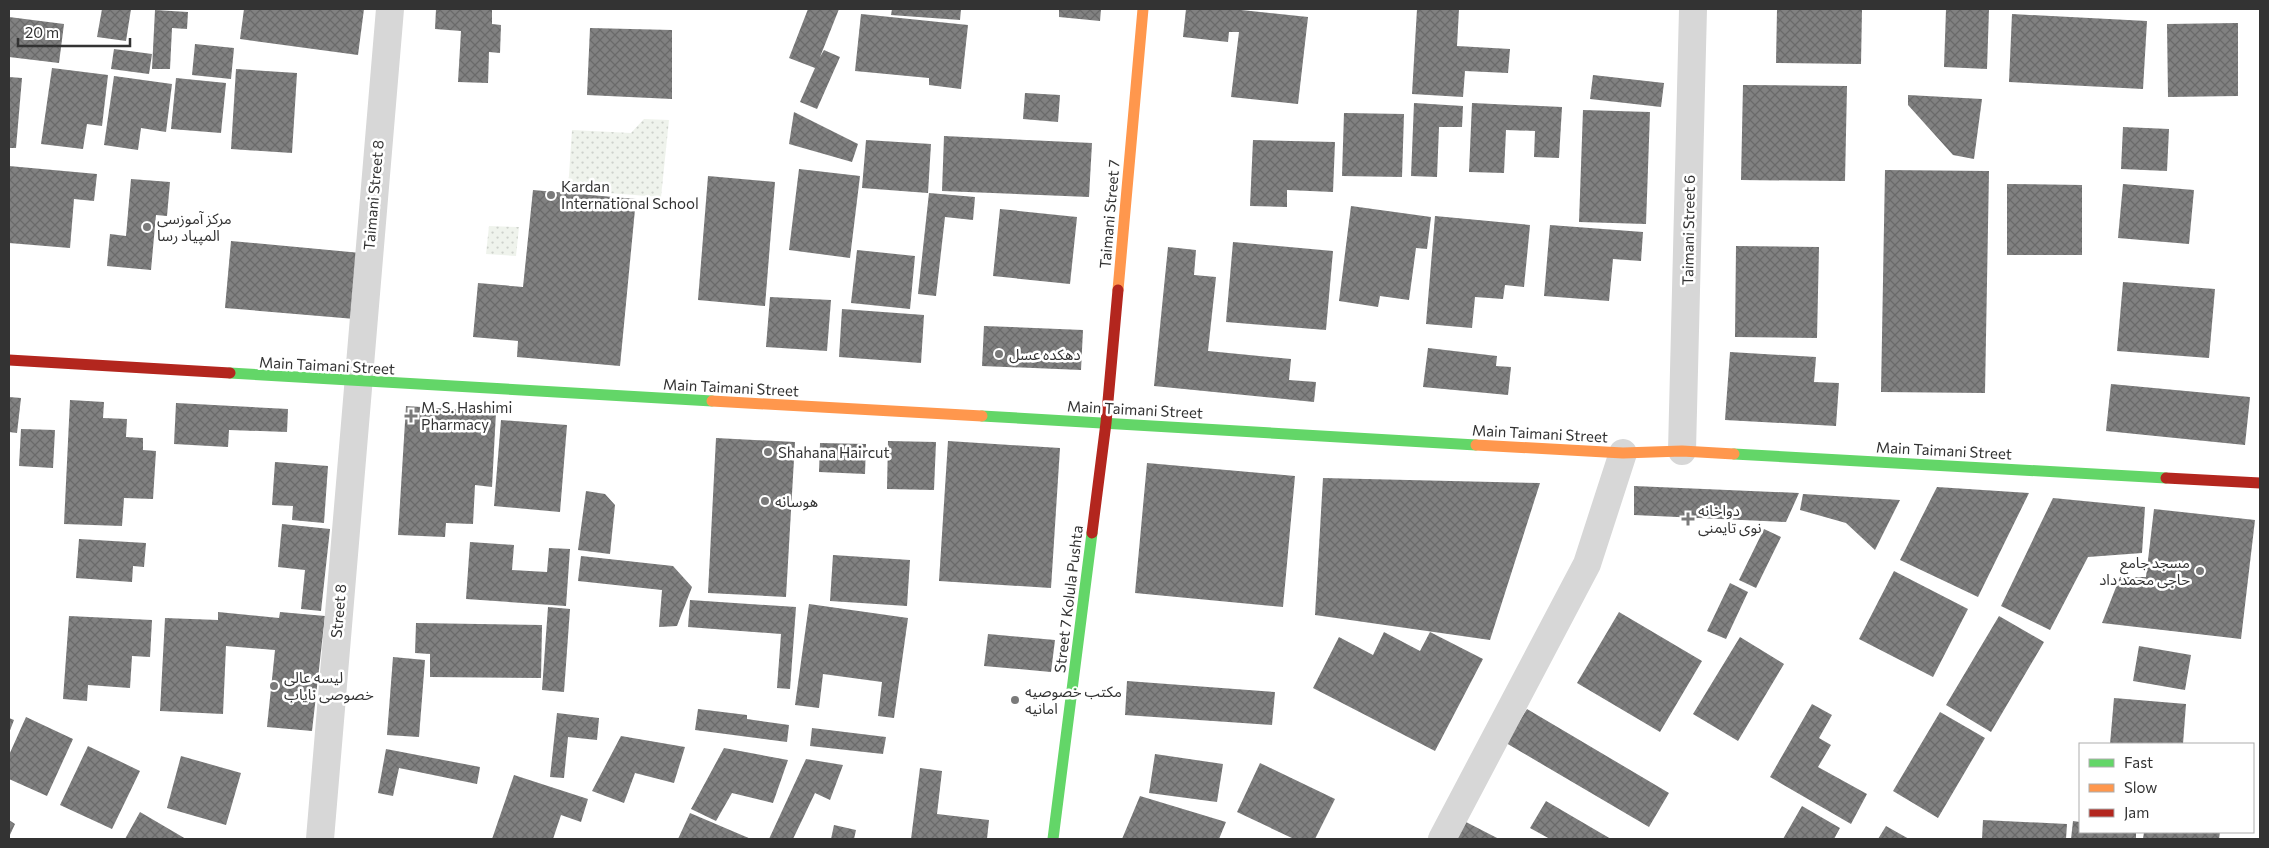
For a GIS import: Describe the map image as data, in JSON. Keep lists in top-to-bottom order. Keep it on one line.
{"streets":{"main road":["Taimani Street 7","Main Taimani Street","Street 7 Kolula Pushta"],"street":["Taimani Street 8","Taimani Street 6","Street 8"]},"crossings":[["Taimani Street 8","Main Taimani Street"],["Taimani Street 8","Street 8"],["Taimani Street 7","Main Taimani Street"],["Taimani Street 7","Street 7 Kolula Pushta"],["Taimani Street 6","Main Taimani Street"],["Main Taimani Street","Street 7 Kolula Pushta"],["Main Taimani Street","Street 8"]],"places":{"other":["Kardan International School","مرکز آموزسی المپیاد رسا","دهکده عسل","Shahana Haircut","هوسانه","مسجد جامع حاجی محمد داد","لیسه عالی خصوصی نایاب","مکتب خصوصیه امانیه"],"health":["M. S. Hashimi Pharmacy","دواخانه نوی تایمنی"]},"legend":["Fast","Slow","Jam"],"scale_bar":"20 m"}
